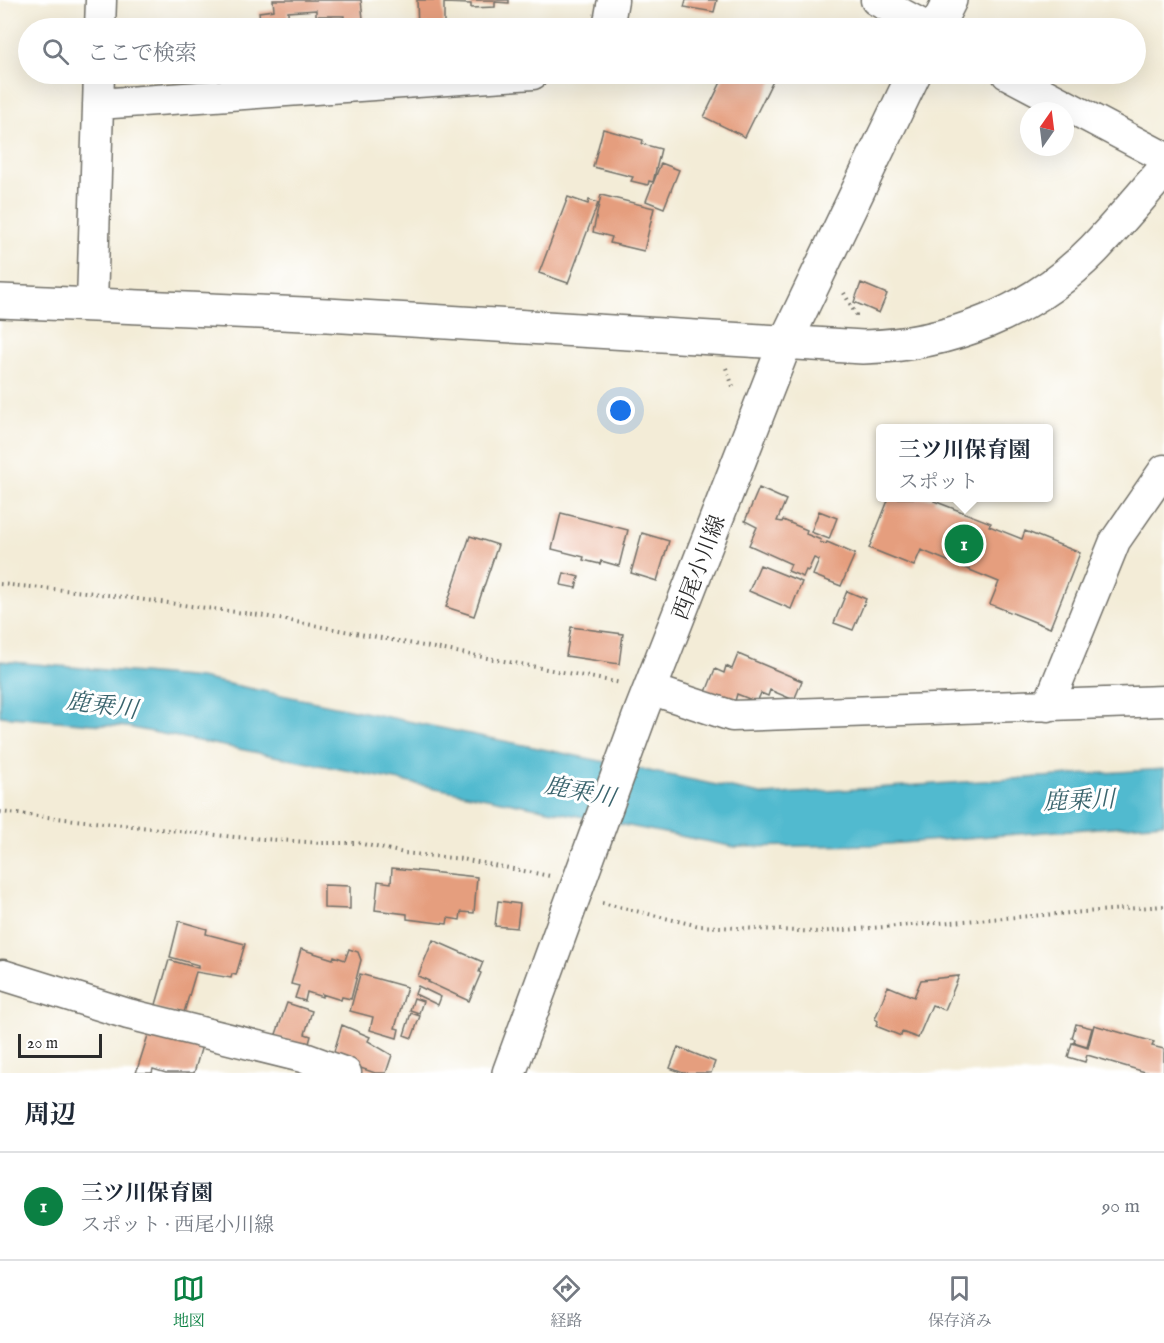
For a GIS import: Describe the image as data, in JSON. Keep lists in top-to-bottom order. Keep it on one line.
{"streets":{"street":["西尾小川線"]},"water":["鹿乗川"],"scale_bar":"20 m","north":"top","page":{"search":"ここで検索","popup":["三ツ川保育園","スポット"],"pins":"1","scale":"20 m","heading":"周辺","list":[{"mark":"1","name":"三ツ川保育園","note":"スポット · 西尾小川線","value":"90 m"}],"nav":["地図","経路","保存済み"]}}
